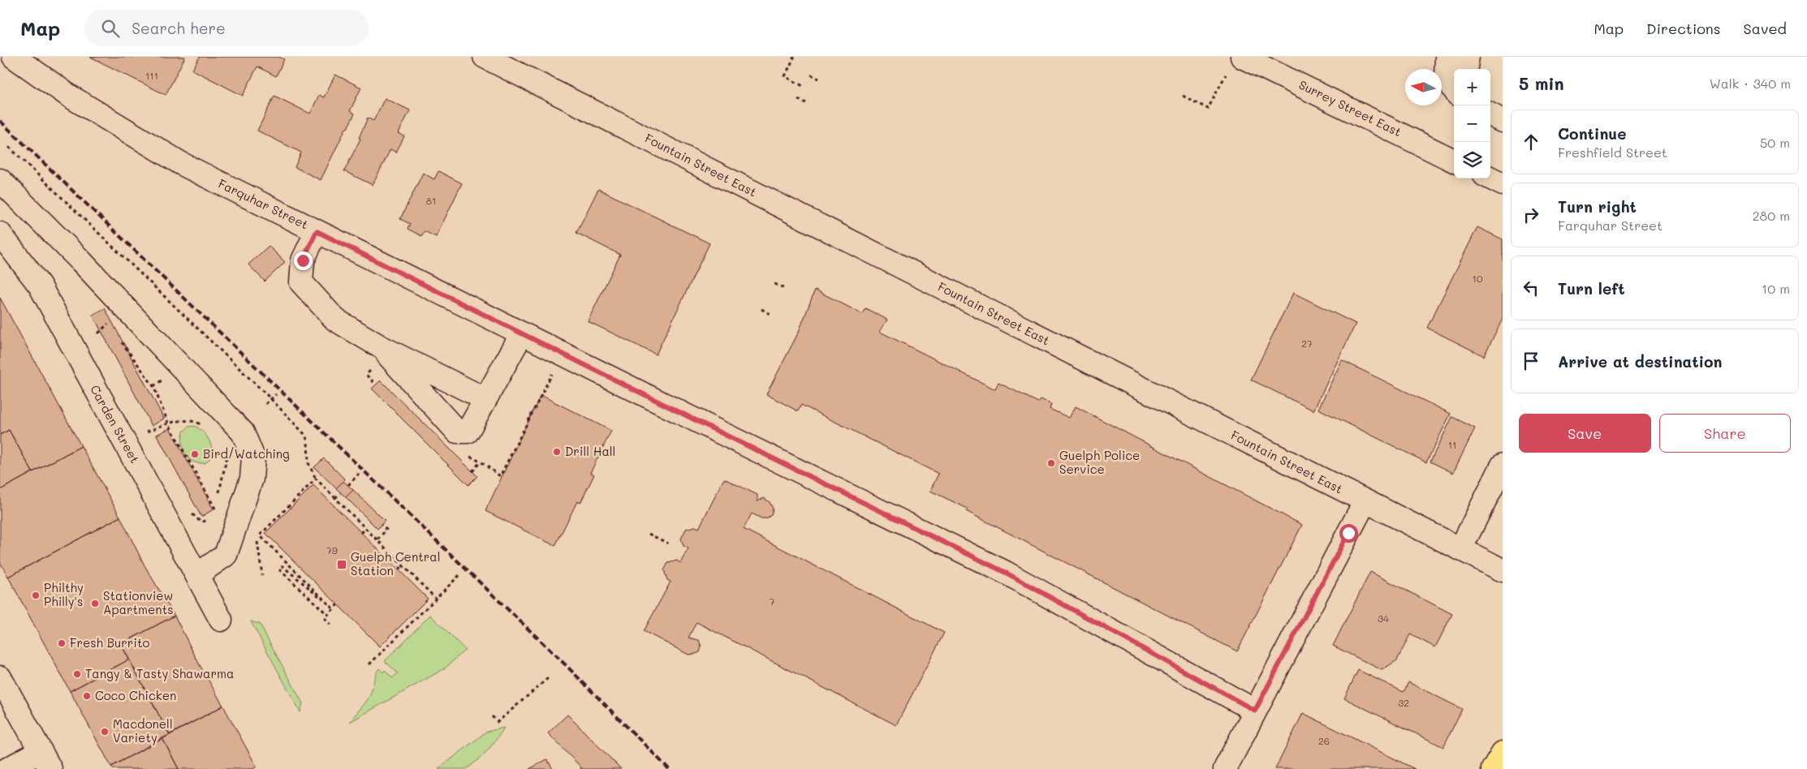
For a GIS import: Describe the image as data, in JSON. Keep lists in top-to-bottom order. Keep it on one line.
{"streets":{"street":["Surrey Street East","Fountain Street East","Farquhar Street","Carden Street"]},"places":{"other":["Drill Hall","Bird/Watching","Guelph Police Service","Philthy Philly's","Stationview Apartments","Fresh Burrito","Tangy & Tasty Shawarma","Coco Chicken","Macdonell Variety"],"transit":["Guelph Central Station"]},"house_numbers":["111","81","10","27","11","79","7","34","32","26"],"north":"left","page":{"header":"Map","search":"Search here","nav":["Map","Directions","Saved"],"heading":["5 min","Walk · 340 m"],"map_buttons":["+","−"],"list":[["Continue","Freshfield Street","50 m"],["Turn right","Farquhar Street","280 m"],["Turn left","10 m"],"Arrive at destination"],"buttons":["Save","Share"]}}
